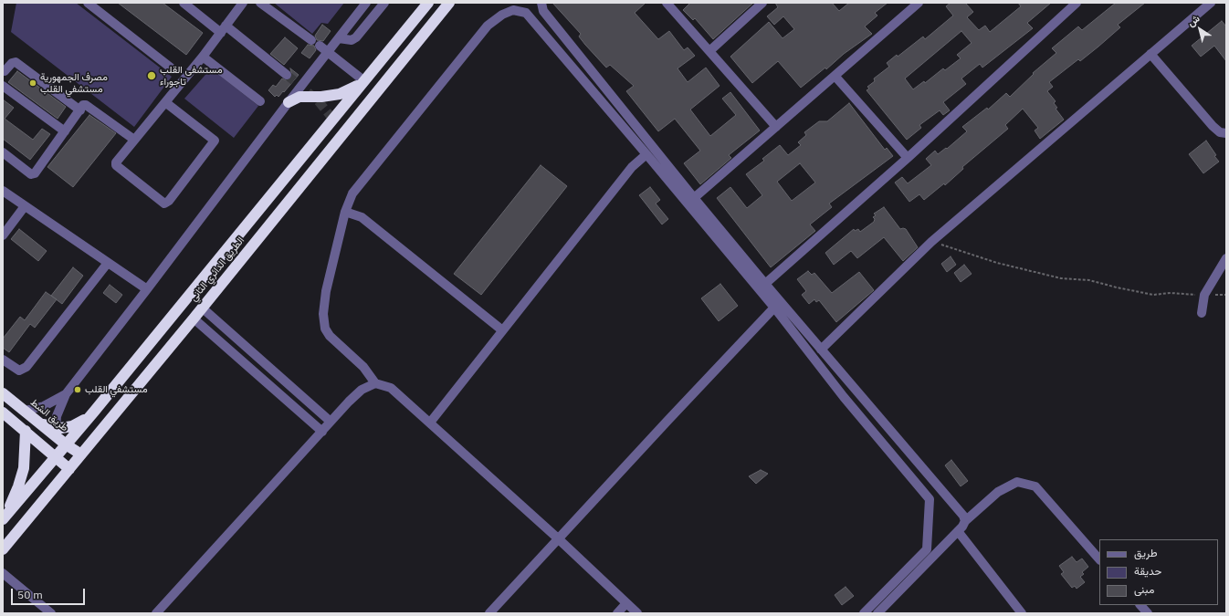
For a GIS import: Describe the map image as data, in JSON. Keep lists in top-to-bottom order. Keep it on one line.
{"streets":{"highway":["الطريق الدائري الثاني","طريق الشط"]},"crossings":[["الطريق الدائري الثاني","طريق الشط"]],"places":["مستشفى القلب تاجوراء","مصرف الجمهورية مستشفي القلب","مستشفي القلب"],"legend":["طريق","حديقة","مبنى"],"scale_bar":"50 m","north":"top left"}
